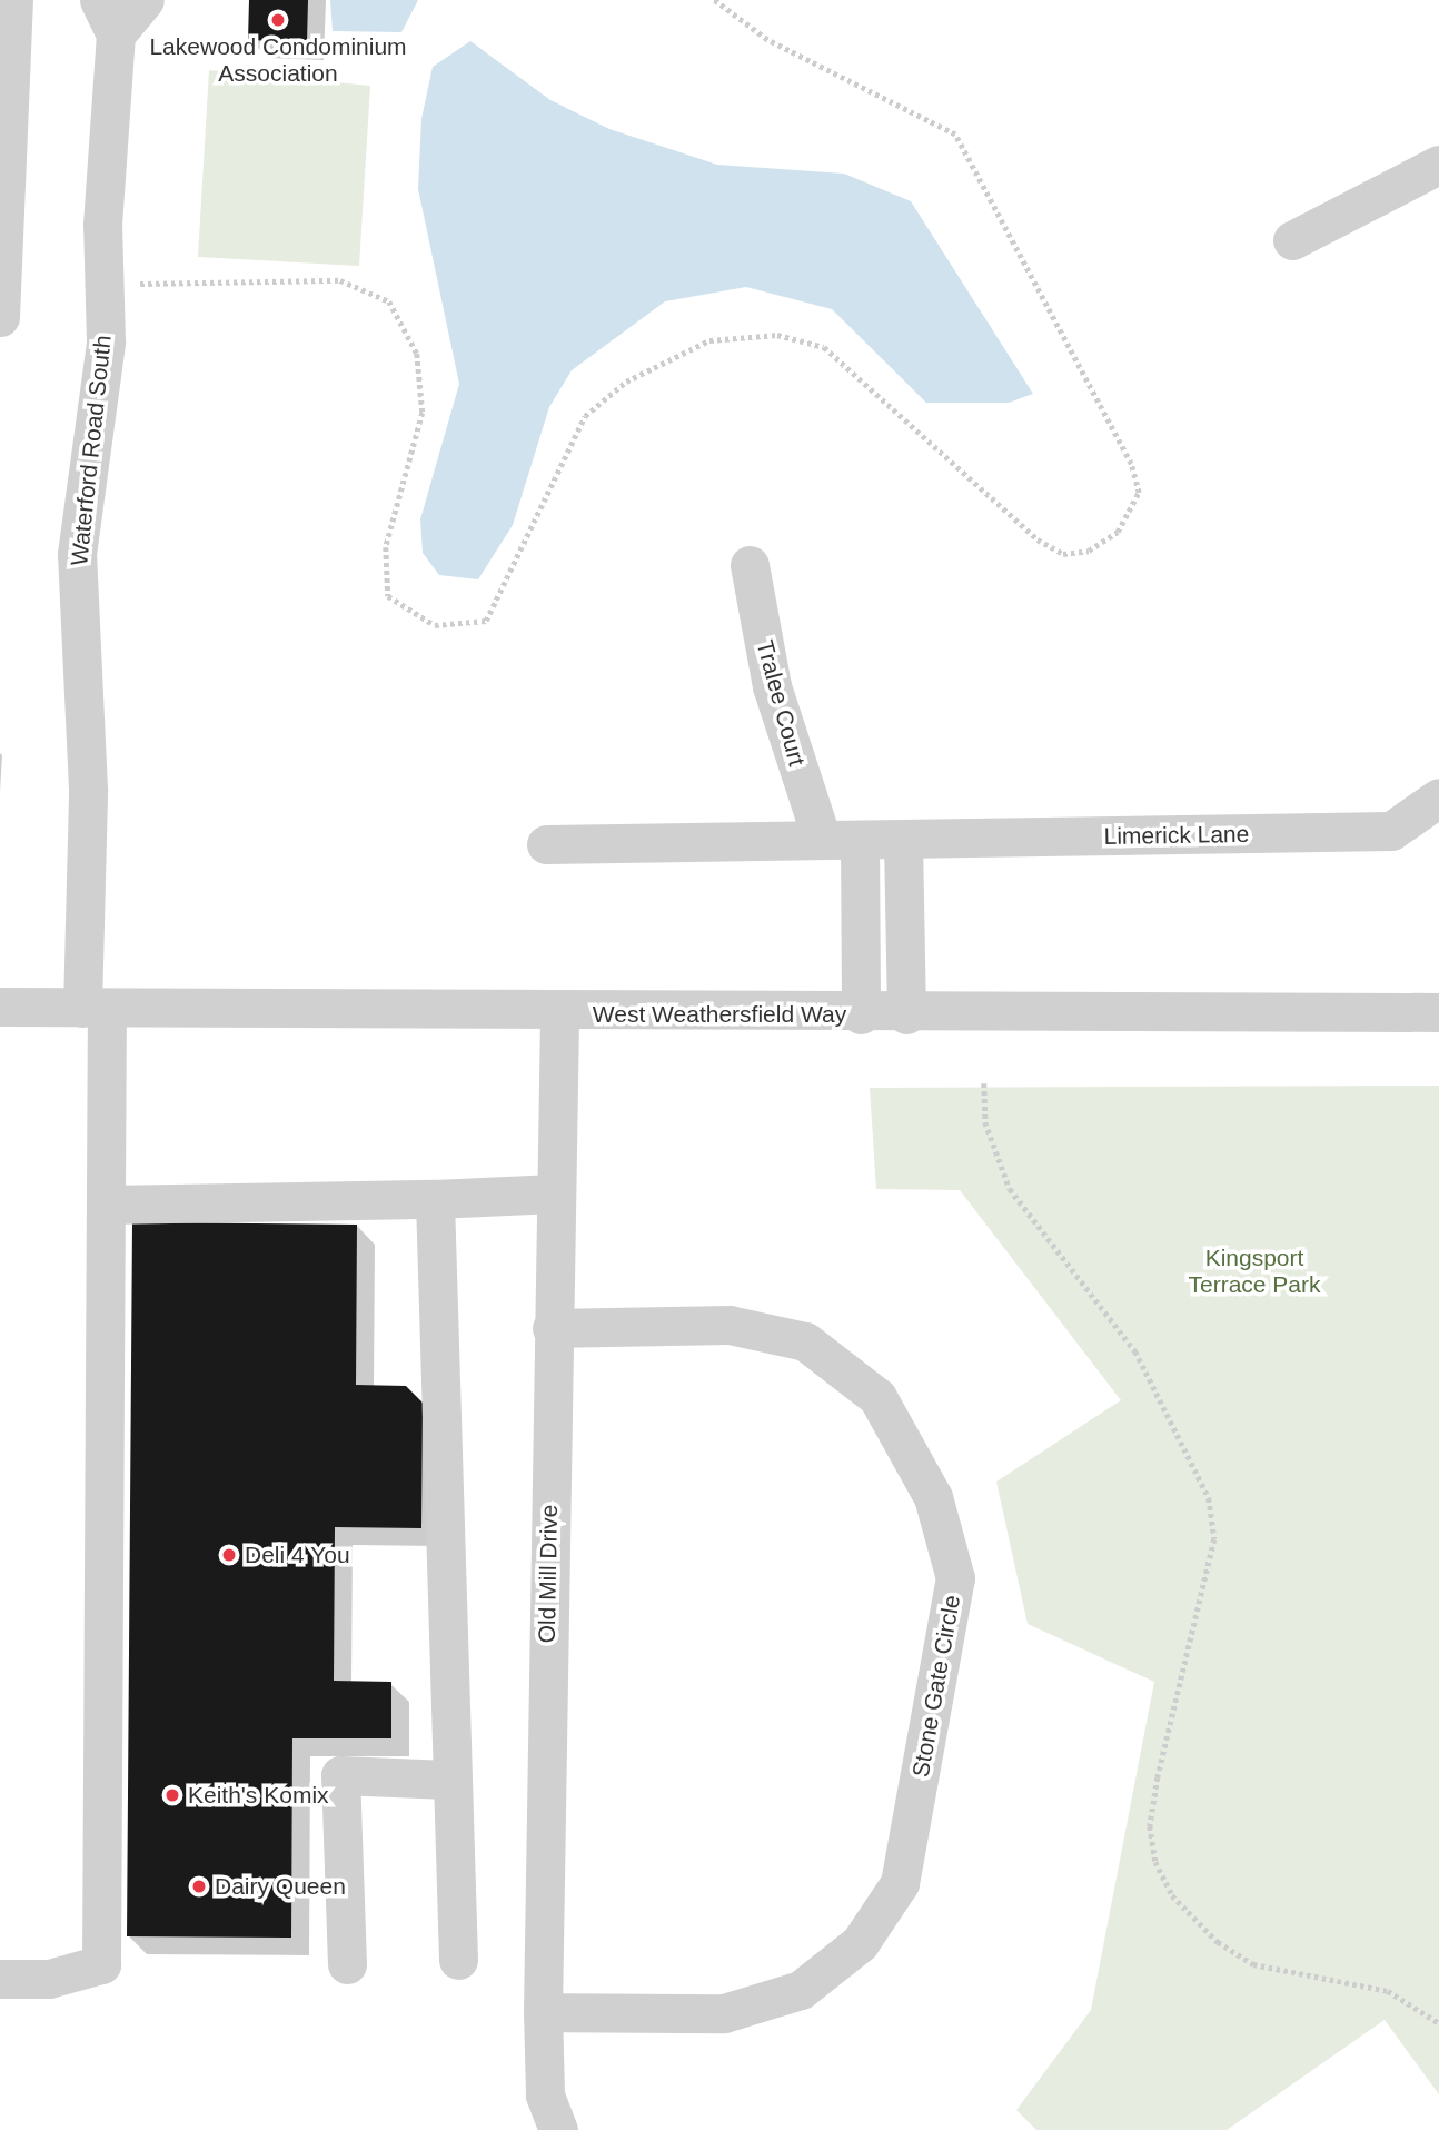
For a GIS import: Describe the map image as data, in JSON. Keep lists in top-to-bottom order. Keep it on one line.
{"streets":{"street":["Waterford Road South","Tralee Court","Limerick Lane","West Weathersfield Way","Old Mill Drive","Stone Gate Circle"]},"crossings":[["Waterford Road South","West Weathersfield Way"],["Tralee Court","Limerick Lane"],["West Weathersfield Way","Old Mill Drive"],["Old Mill Drive","Stone Gate Circle"]],"parks":["Kingsport Terrace Park"],"places":["Lakewood Condominium Association","Deli 4 You","Keith's Komix","Dairy Queen"]}
